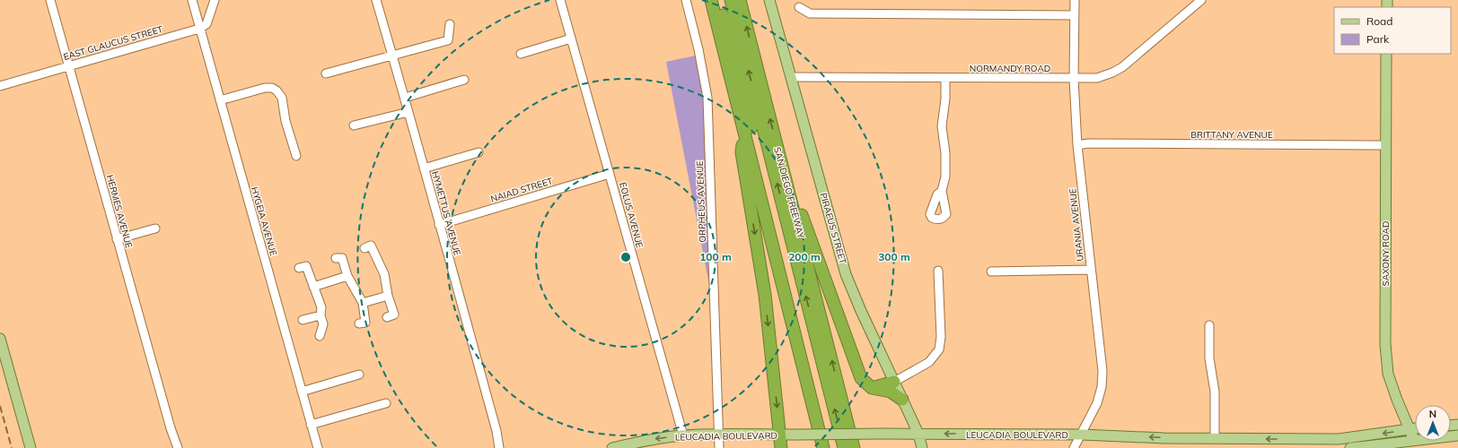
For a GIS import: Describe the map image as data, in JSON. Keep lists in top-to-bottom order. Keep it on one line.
{"streets":{"highway":["SAN DIEGO FREEWAY"],"main road":["PIRAEUS STREET","SAXONY ROAD","LEUCADIA BOULEVARD"],"street":["EAST GLAUCUS STREET","NORMANDY ROAD","BRITTANY AVENUE","NAIAD STREET","ORPHEUS AVENUE","HERMES AVENUE","HYMETTUS AVENUE","EOLUS AVENUE","HYGEIA AVENUE","URANIA AVENUE"]},"crossings":[["EAST GLAUCUS STREET","HERMES AVENUE"],["EAST GLAUCUS STREET","HYGEIA AVENUE"],["NORMANDY ROAD","URANIA AVENUE"],["NORMANDY ROAD","PIRAEUS STREET"],["BRITTANY AVENUE","URANIA AVENUE"],["BRITTANY AVENUE","SAXONY ROAD"],["NAIAD STREET","HYMETTUS AVENUE"],["NAIAD STREET","EOLUS AVENUE"],["ORPHEUS AVENUE","LEUCADIA BOULEVARD"],["EOLUS AVENUE","LEUCADIA BOULEVARD"],["URANIA AVENUE","LEUCADIA BOULEVARD"],["PIRAEUS STREET","LEUCADIA BOULEVARD"],["SAXONY ROAD","LEUCADIA BOULEVARD"]],"one_way":["LEUCADIA BOULEVARD"],"legend":["Road","Park"],"north":"top","rings":["100 m","200 m","300 m"]}
